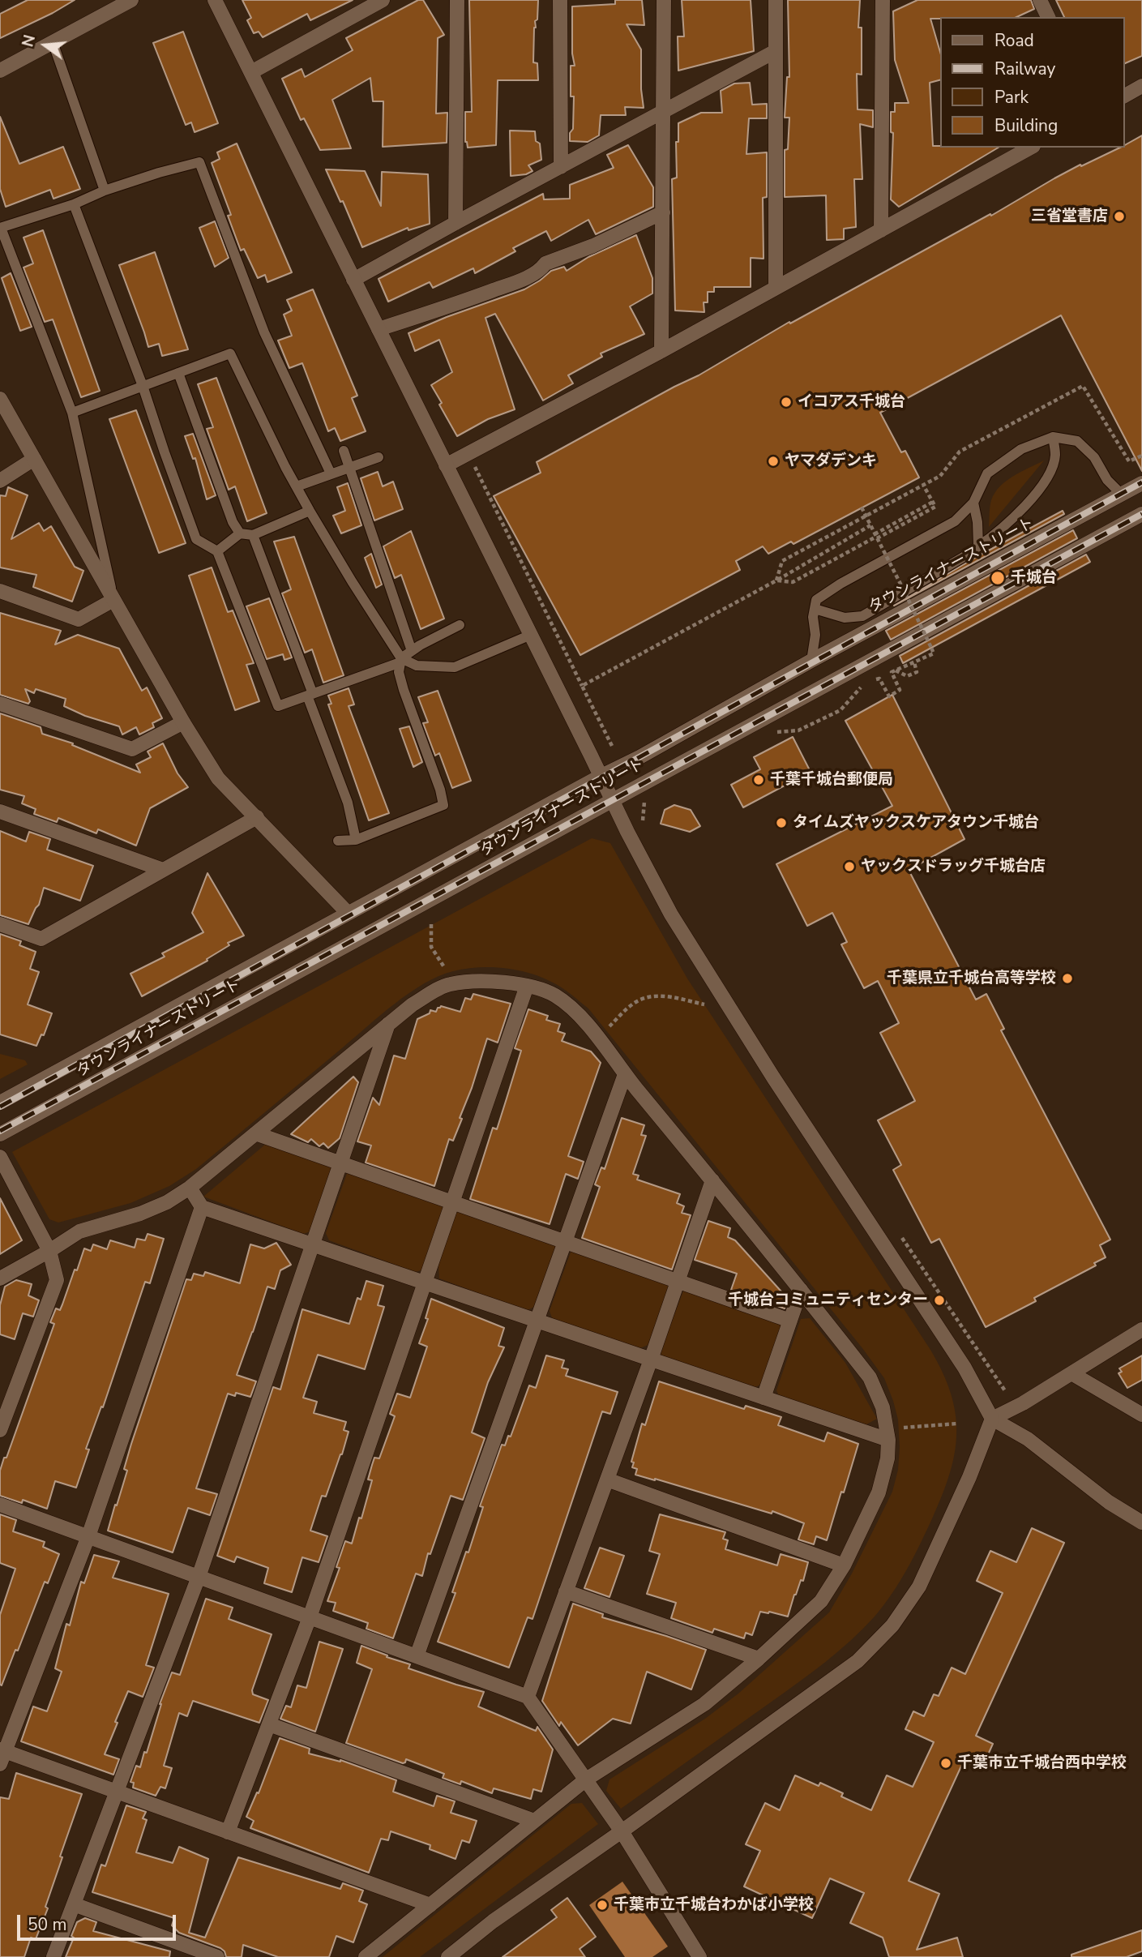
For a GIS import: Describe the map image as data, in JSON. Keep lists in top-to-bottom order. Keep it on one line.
{"streets":{"street":["タウンライナーストリート"]},"places":["三省堂書店","イコアス千城台","ヤマダデンキ","千城台","千葉千城台郵便局","タイムズヤックスケアタウン千城台","ヤックスドラッグ千城台店","千葉県立千城台高等学校","千城台コミュニティセンター","千葉市立千城台西中学校","千葉市立千城台わかば小学校"],"legend":["Road","Railway","Park","Building"],"scale_bar":"50 m","north":"left"}
